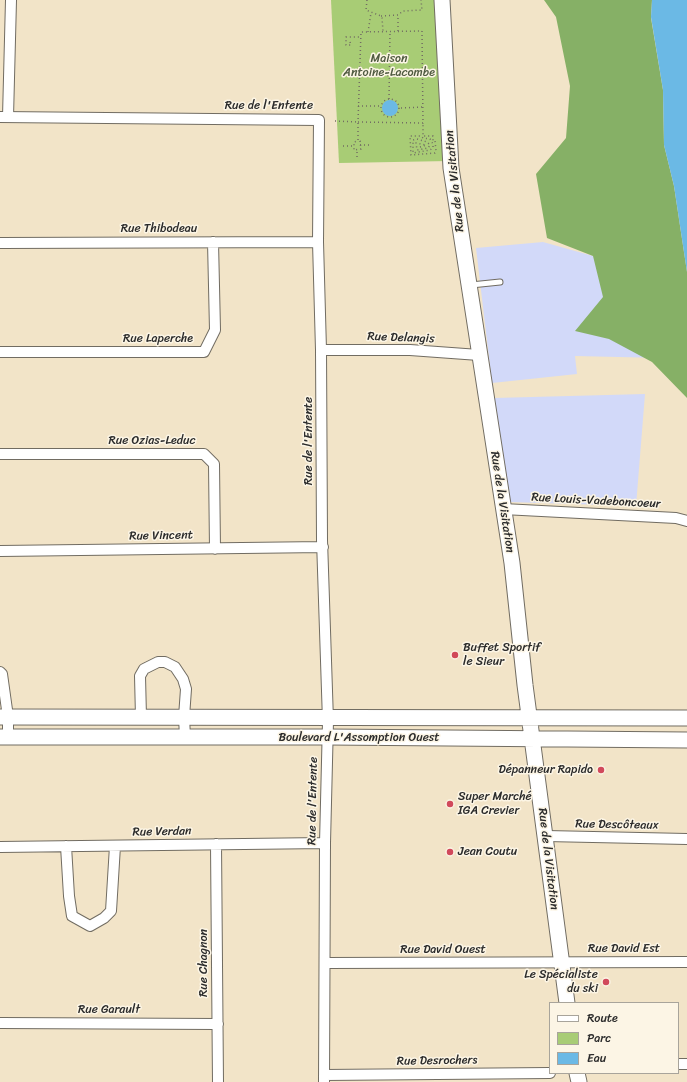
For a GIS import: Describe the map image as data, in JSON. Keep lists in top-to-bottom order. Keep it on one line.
{"streets":{"street":["Rue de l'Entente","Rue de la Visitation","Rue Thibodeau","Rue Delangis","Rue Laperche","Rue Ozias-Leduc","Rue Louis-Vadeboncoeur","Rue Vincent","Boulevard L'Assomption Ouest","Rue Descôteaux","Rue Verdan","Rue David Est","Rue David Ouest","Rue Chagnon","Rue Garault","Rue Desrochers"]},"crossings":[["Rue de l'Entente","Rue Thibodeau"],["Rue de l'Entente","Rue Delangis"],["Rue de l'Entente","Rue Vincent"],["Rue de l'Entente","Boulevard L'Assomption Ouest"],["Rue de l'Entente","Rue Verdan"],["Rue de l'Entente","Rue David Ouest"],["Rue de l'Entente","Rue Desrochers"],["Rue de la Visitation","Rue Delangis"],["Rue de la Visitation","Rue Louis-Vadeboncoeur"],["Rue de la Visitation","Boulevard L'Assomption Ouest"],["Rue de la Visitation","Rue Descôteaux"],["Rue de la Visitation","Rue David Est"],["Rue de la Visitation","Rue David Ouest"],["Rue Thibodeau","Rue Laperche"],["Rue Ozias-Leduc","Rue Vincent"],["Rue Verdan","Rue Chagnon"],["Rue David Est","Rue David Ouest"],["Rue Chagnon","Rue Garault"]],"parks":["Maison Antoine-Lacombe"],"places":["Buffet Sportif le Sieur","Dépanneur Rapido","Super Marché IGA Crevier","Jean Coutu","Le Spécialiste du ski"],"legend":["Route","Parc","Eau"]}
